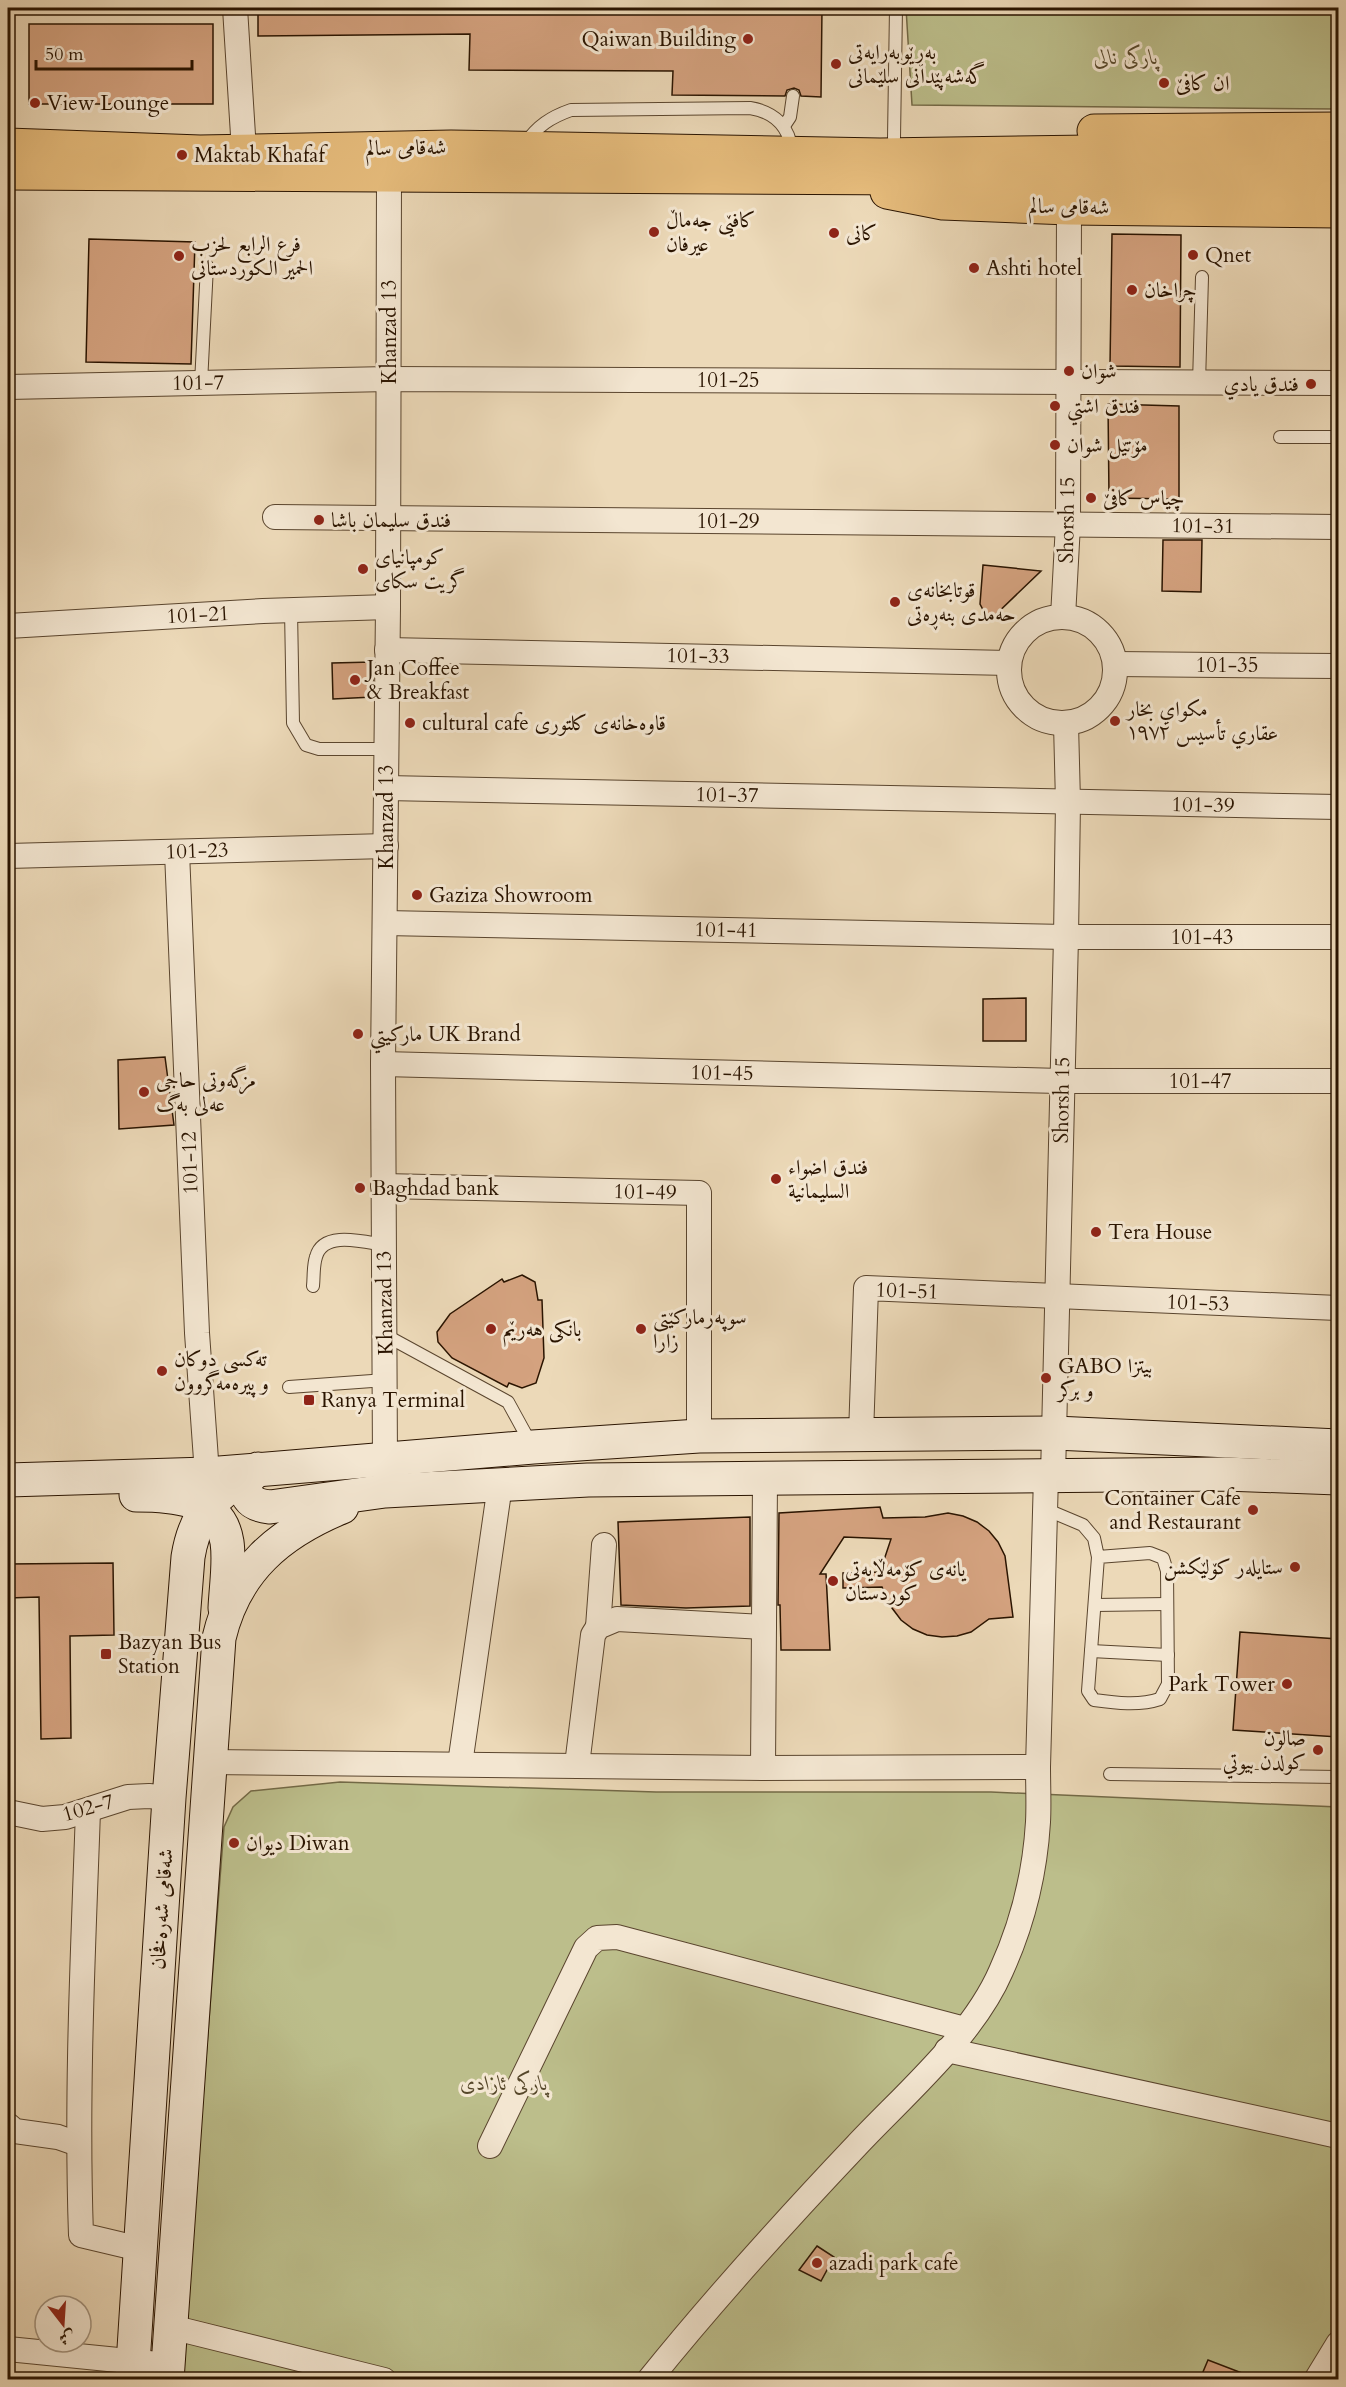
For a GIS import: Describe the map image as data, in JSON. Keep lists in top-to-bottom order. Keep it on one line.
{"streets":{"main road":["شەقامی سالم","شەقامی شەرەفخان"],"street":["Khanzad 13","101-25","101-7","Shorsh 15","101-29","101-31","101-21","101-33","101-35","101-37","101-39","101-23","101-41","101-43","101-45","101-47","101-12","101-49","101-51","101-53","102-7"]},"crossings":[["شەقامی سالم","Khanzad 13"],["شەقامی سالم","Shorsh 15"],["Khanzad 13","101-25"],["Khanzad 13","101-7"],["Khanzad 13","101-29"],["Khanzad 13","101-21"],["Khanzad 13","101-33"],["Khanzad 13","101-37"],["Khanzad 13","101-23"],["Khanzad 13","101-41"],["Khanzad 13","101-45"],["Khanzad 13","101-49"],["101-25","101-7"],["101-25","Shorsh 15"],["Shorsh 15","101-29"],["Shorsh 15","101-31"],["Shorsh 15","101-33"],["Shorsh 15","101-35"],["Shorsh 15","101-37"],["Shorsh 15","101-39"],["Shorsh 15","101-41"],["Shorsh 15","101-43"],["Shorsh 15","101-45"],["Shorsh 15","101-47"],["Shorsh 15","101-51"],["Shorsh 15","101-53"],["101-29","101-31"],["101-33","101-35"],["101-37","101-39"],["101-23","101-12"],["101-41","101-43"],["101-45","101-47"],["101-51","101-53"],["102-7","شەقامی شەرەفخان"]],"parks":["پارکی نالی","پارکی ئازادی"],"places":{"other":["Qaiwan Building","بەڕێوبەرایەتی گەشەپێدانی سلێمانی","ان کافێ","View Lounge","Maktab Khafaf","کافێی جەماڵ عیرفان","کانی","Qnet","فرع الرابع لحزب الحمير الكوردستانى","Ashti hotel","چراخان","شوان","فندق يادي","فندق اشتي","مۆتێل شوان","چياس كافێ","فندق سليمان باشا","كومپانياى گريت سكاى","قوتابخانەی حەمدی بنەڕەتی","Jan Coffee & Breakfast","مكواي بخار عقاري تأسيس ١٩٧٢","cultural cafe قاوەخانەی کلتوری","Gaziza Showroom","مارکيتي UK Brand","مزگەوتی حاجی عەلی بەگ","فندق اضواء السليمانية","Baghdad bank","Tera House","بانکی هەرێم","سوپەرمارکێتی زارا","تەکسی دوکان و پیرەمەگروون","GABO بيتزا و بركر","Container Cafe and Restaurant","ستایلەر کۆلێکشن","یانەی کۆمەڵایەتی کوردستان","Park Tower","صالون كولدن بيوتي","دیوان Diwan","azadi park cafe"],"transit":["Ranya Terminal","Bazyan Bus Station"]},"scale_bar":"50 m","north":"bottom"}
